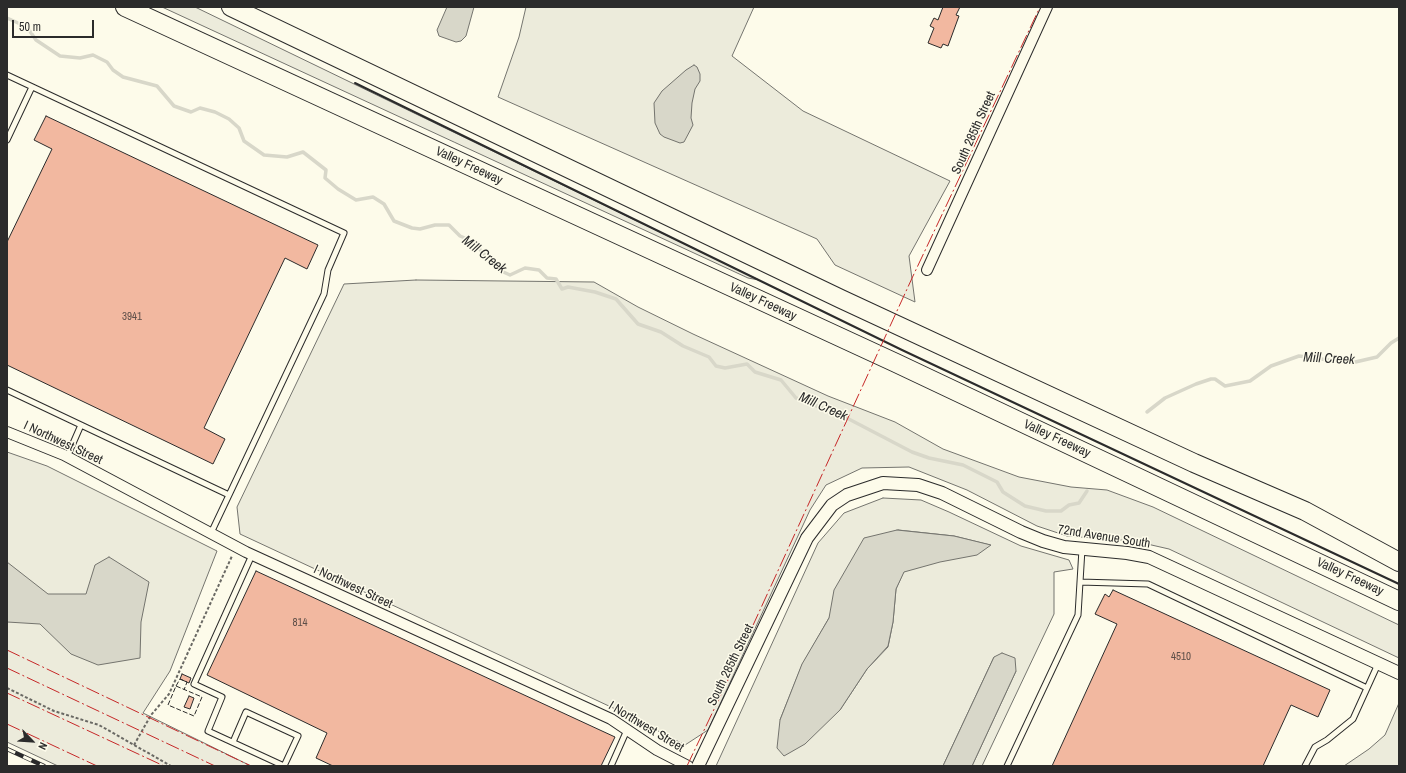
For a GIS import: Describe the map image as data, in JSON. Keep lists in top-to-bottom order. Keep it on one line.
{"streets":{"highway":["Valley Freeway"],"street":["South 285th Street","I Northwest Street","72nd Avenue South"]},"crossings":[["South 285th Street","72nd Avenue South"]],"water":["Mill Creek"],"house_numbers":["3941","814","4510"],"scale_bar":"50 m","north":"bottom right"}
